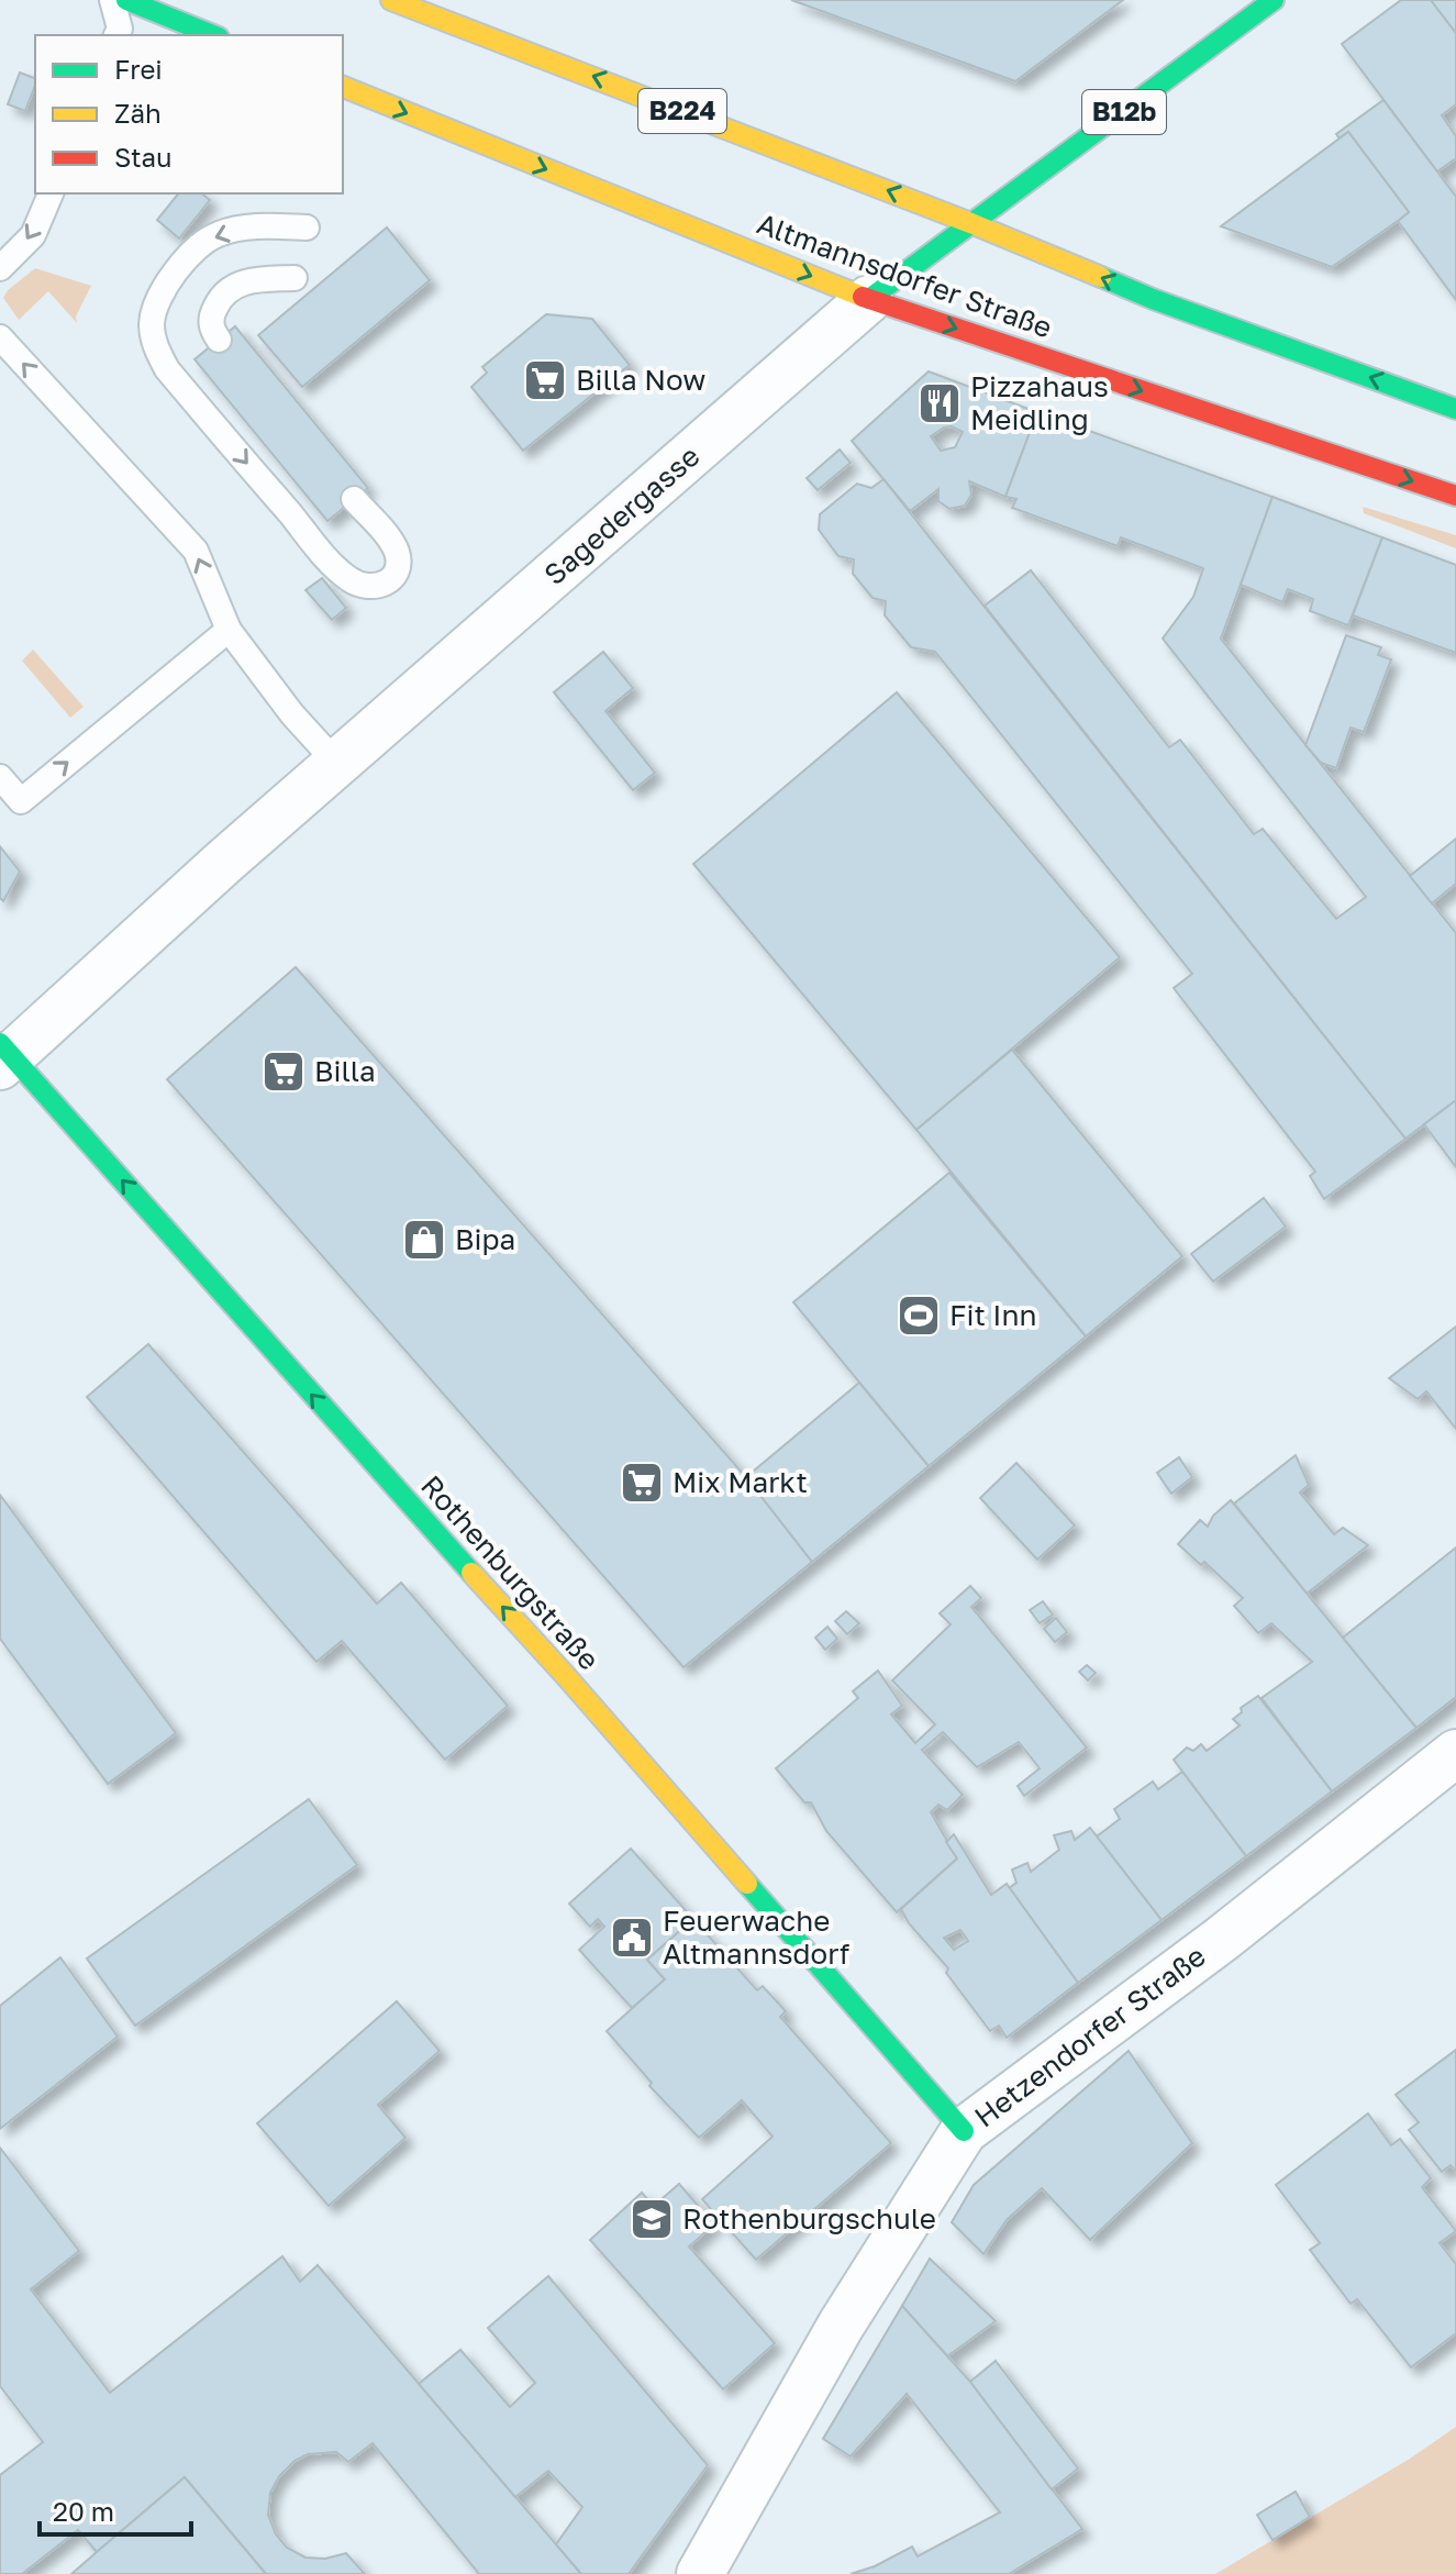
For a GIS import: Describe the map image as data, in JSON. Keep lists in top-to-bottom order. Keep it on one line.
{"streets":{"main road":["B224","B12b","Altmannsdorfer Straße","Sagedergasse","Rothenburgstraße"],"street":["Hetzendorfer Straße"]},"crossings":[["B224","Sagedergasse"],["Altmannsdorfer Straße","Sagedergasse"],["Sagedergasse","Rothenburgstraße"],["Rothenburgstraße","Hetzendorfer Straße"]],"one_way":["Rothenburgstraße"],"places":{"supermarket":["Billa Now","Billa","Mix Markt"],"restaurant":["Pizzahaus Meidling"],"shop":["Bipa"],"sports":["Fit Inn"],"public building":["Feuerwache Altmannsdorf"],"school or university":["Rothenburgschule"]},"legend":["Frei","Zäh","Stau"],"scale_bar":"20 m"}
